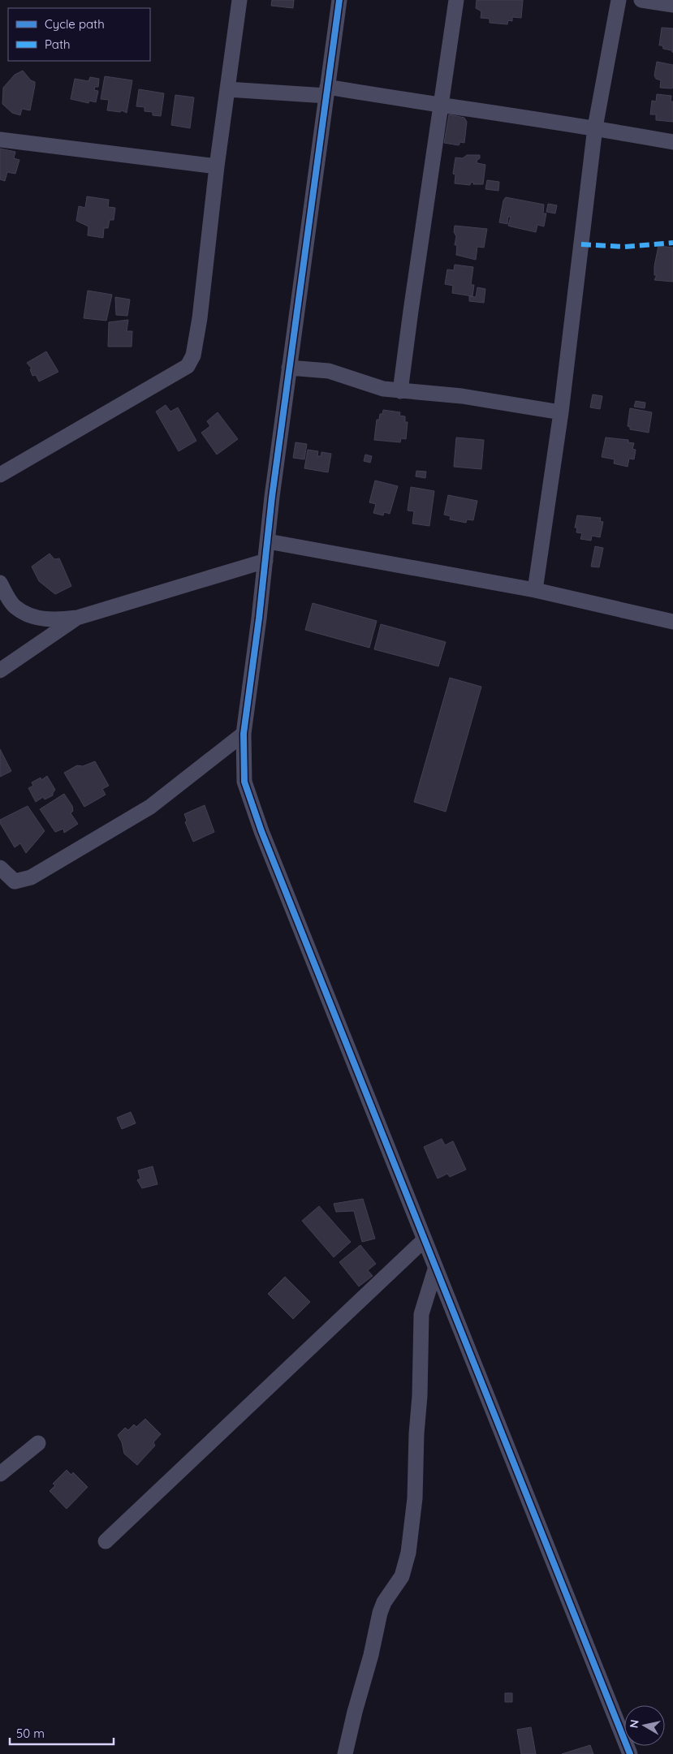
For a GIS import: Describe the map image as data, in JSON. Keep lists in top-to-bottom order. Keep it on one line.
{"legend":["Cycle path","Path"],"scale_bar":"50 m","north":"left"}
